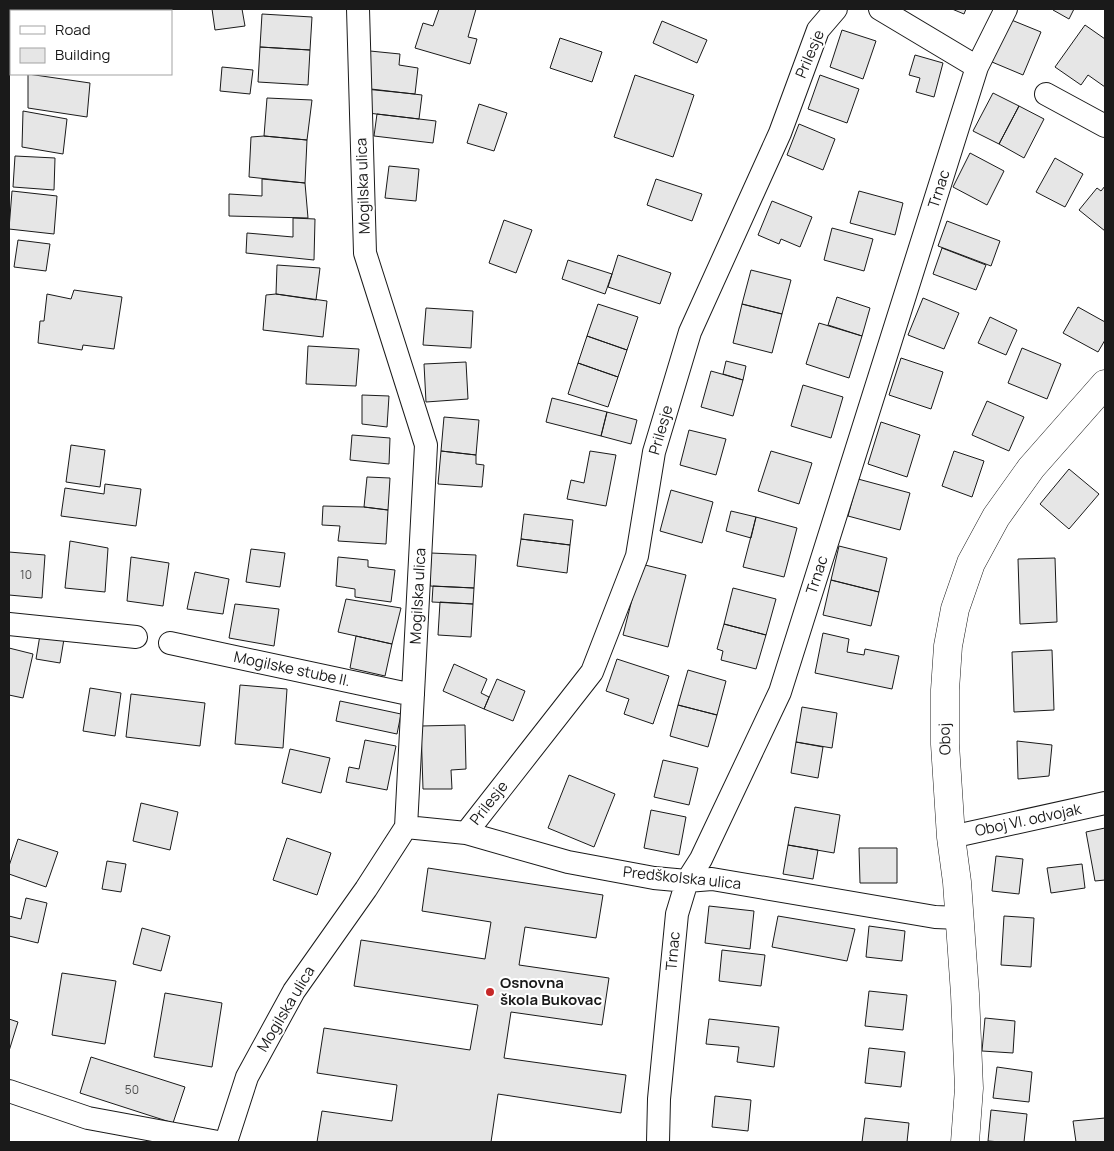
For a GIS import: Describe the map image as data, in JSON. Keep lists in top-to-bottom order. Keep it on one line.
{"streets":{"street":["Prilesje","Mogilska ulica","Trnac","Mogilske stube II.","Oboj","Oboj VI. odvojak","Predškolska ulica"]},"crossings":[["Prilesje","Predškolska ulica"],["Mogilska ulica","Mogilske stube II."],["Mogilska ulica","Predškolska ulica"],["Trnac","Predškolska ulica"],["Oboj","Oboj VI. odvojak"],["Oboj","Predškolska ulica"]],"places":["Osnovna škola Bukovac"],"house_numbers":["10","50"],"legend":["Road","Building"]}
